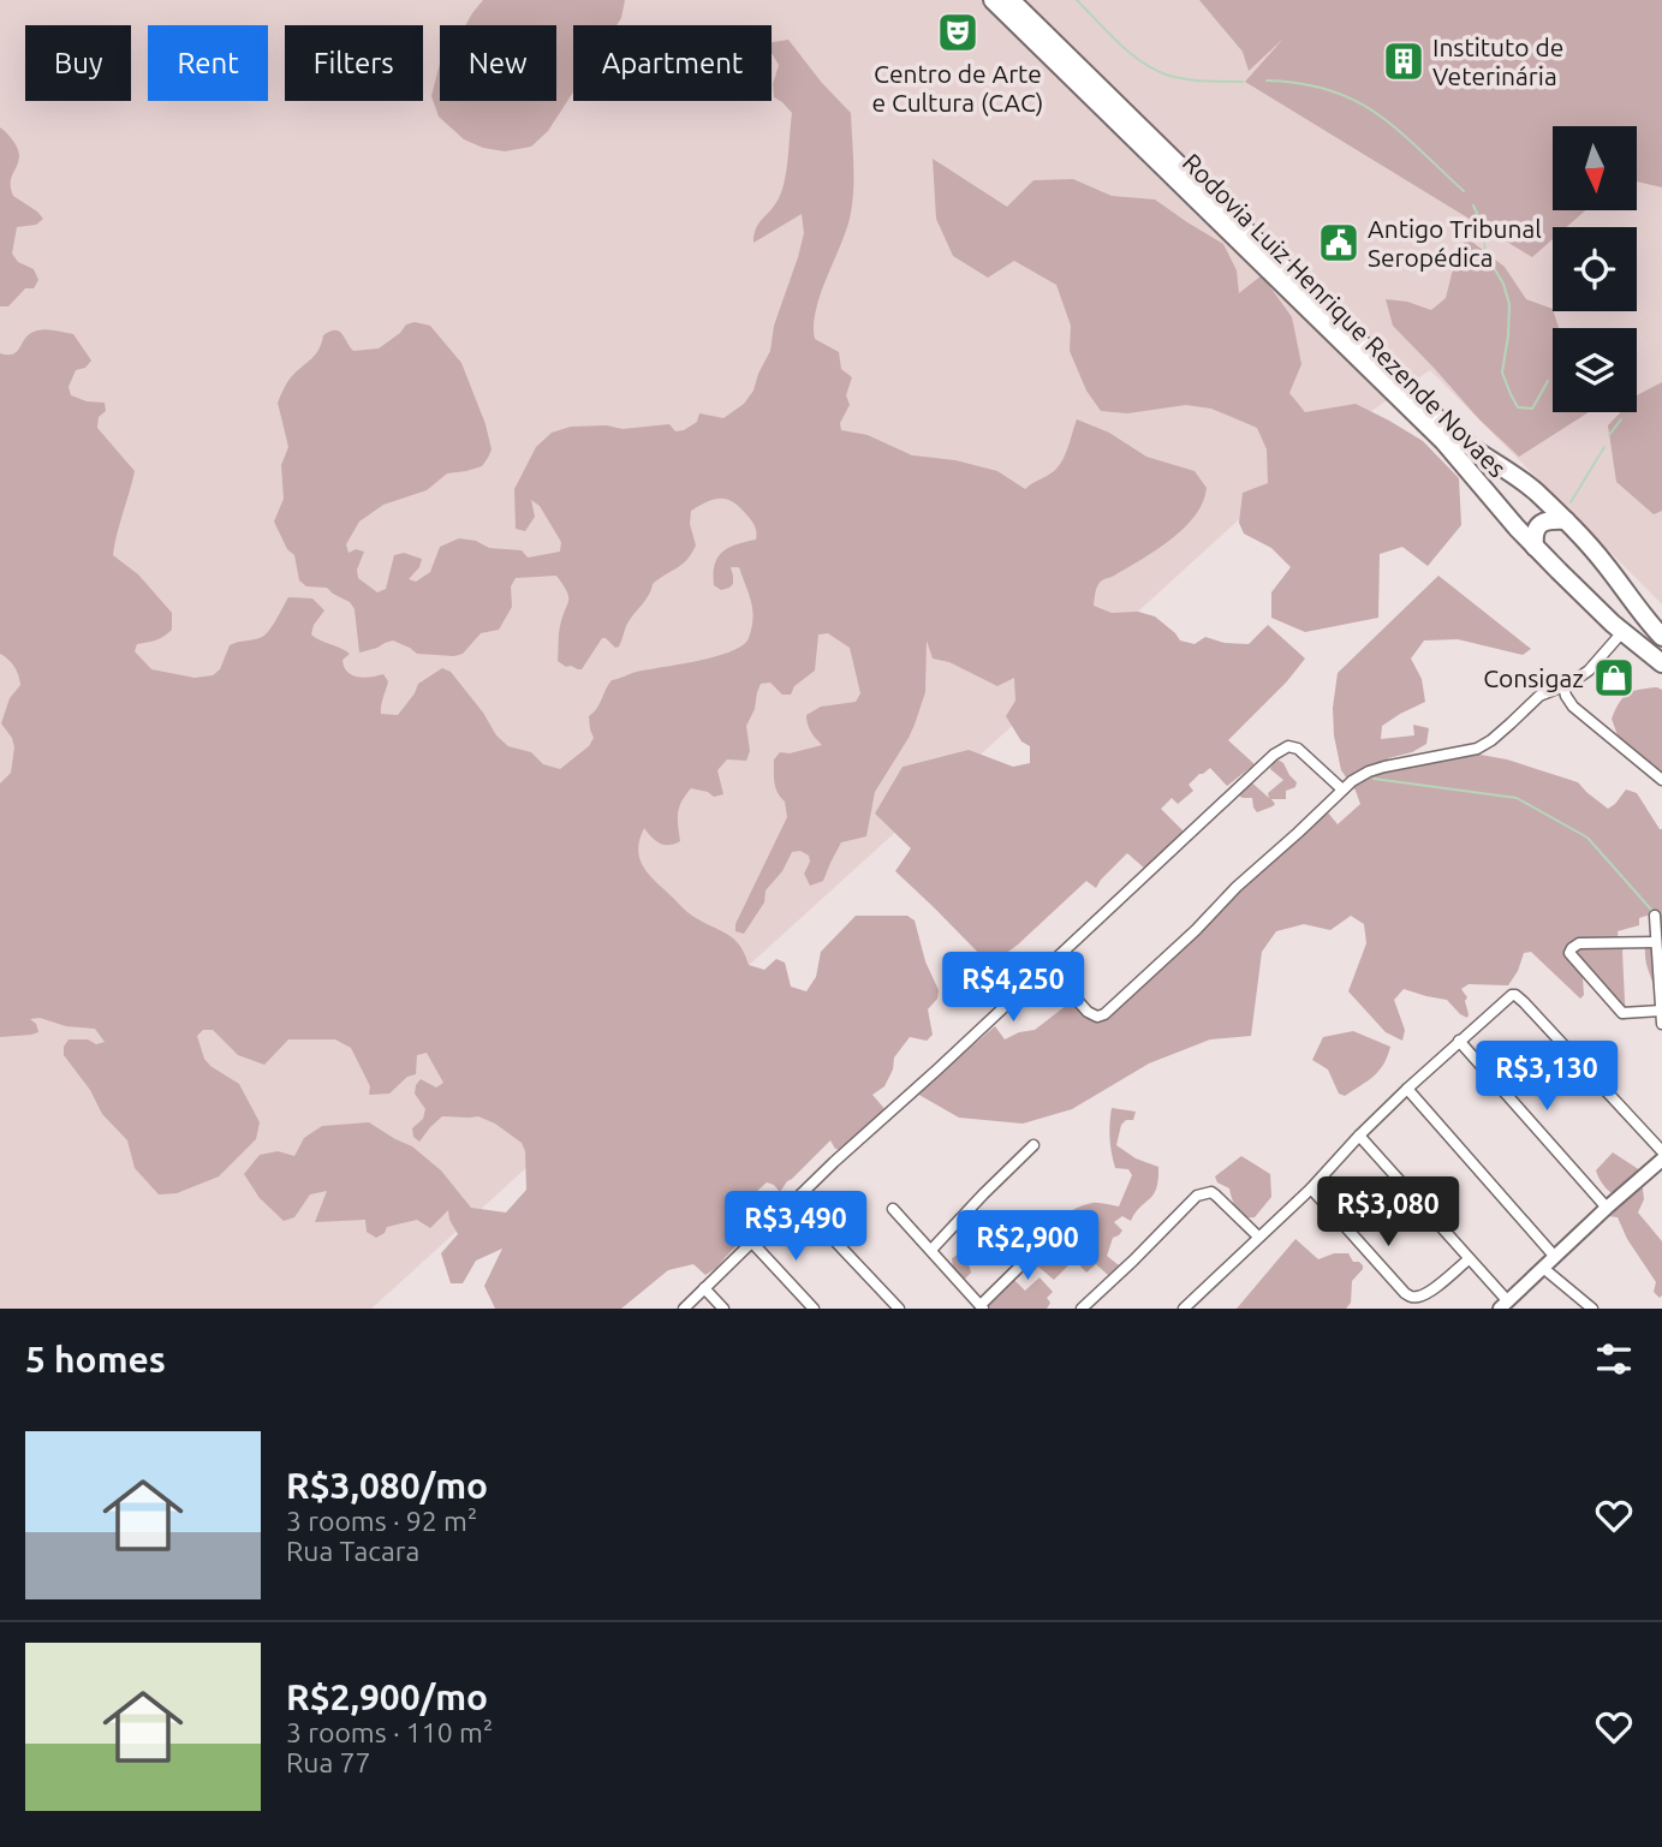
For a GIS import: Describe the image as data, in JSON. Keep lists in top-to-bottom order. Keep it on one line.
{"streets":{"highway":["Rodovia Luiz Henrique Rezende Novaes"]},"places":{"theatre":["Centro de Arte e Cultura (CAC)"],"building":["Instituto de Veterinária"],"public building":["Antigo Tribunal Seropédica"],"shop":["Consigaz"]},"north":"bottom","page":{"chip":["Buy","Rent","Filters","New","Apartment"],"price":["R$4,250","R$3,130","R$3,080","R$3,490","R$2,900"],"heading":"5 homes","list":[{"name":"R$3,080/mo","note":"3 rooms · 92 m² · Rua Tacara"},{"name":"R$2,900/mo","note":"3 rooms · 110 m² · Rua 77"}]}}
